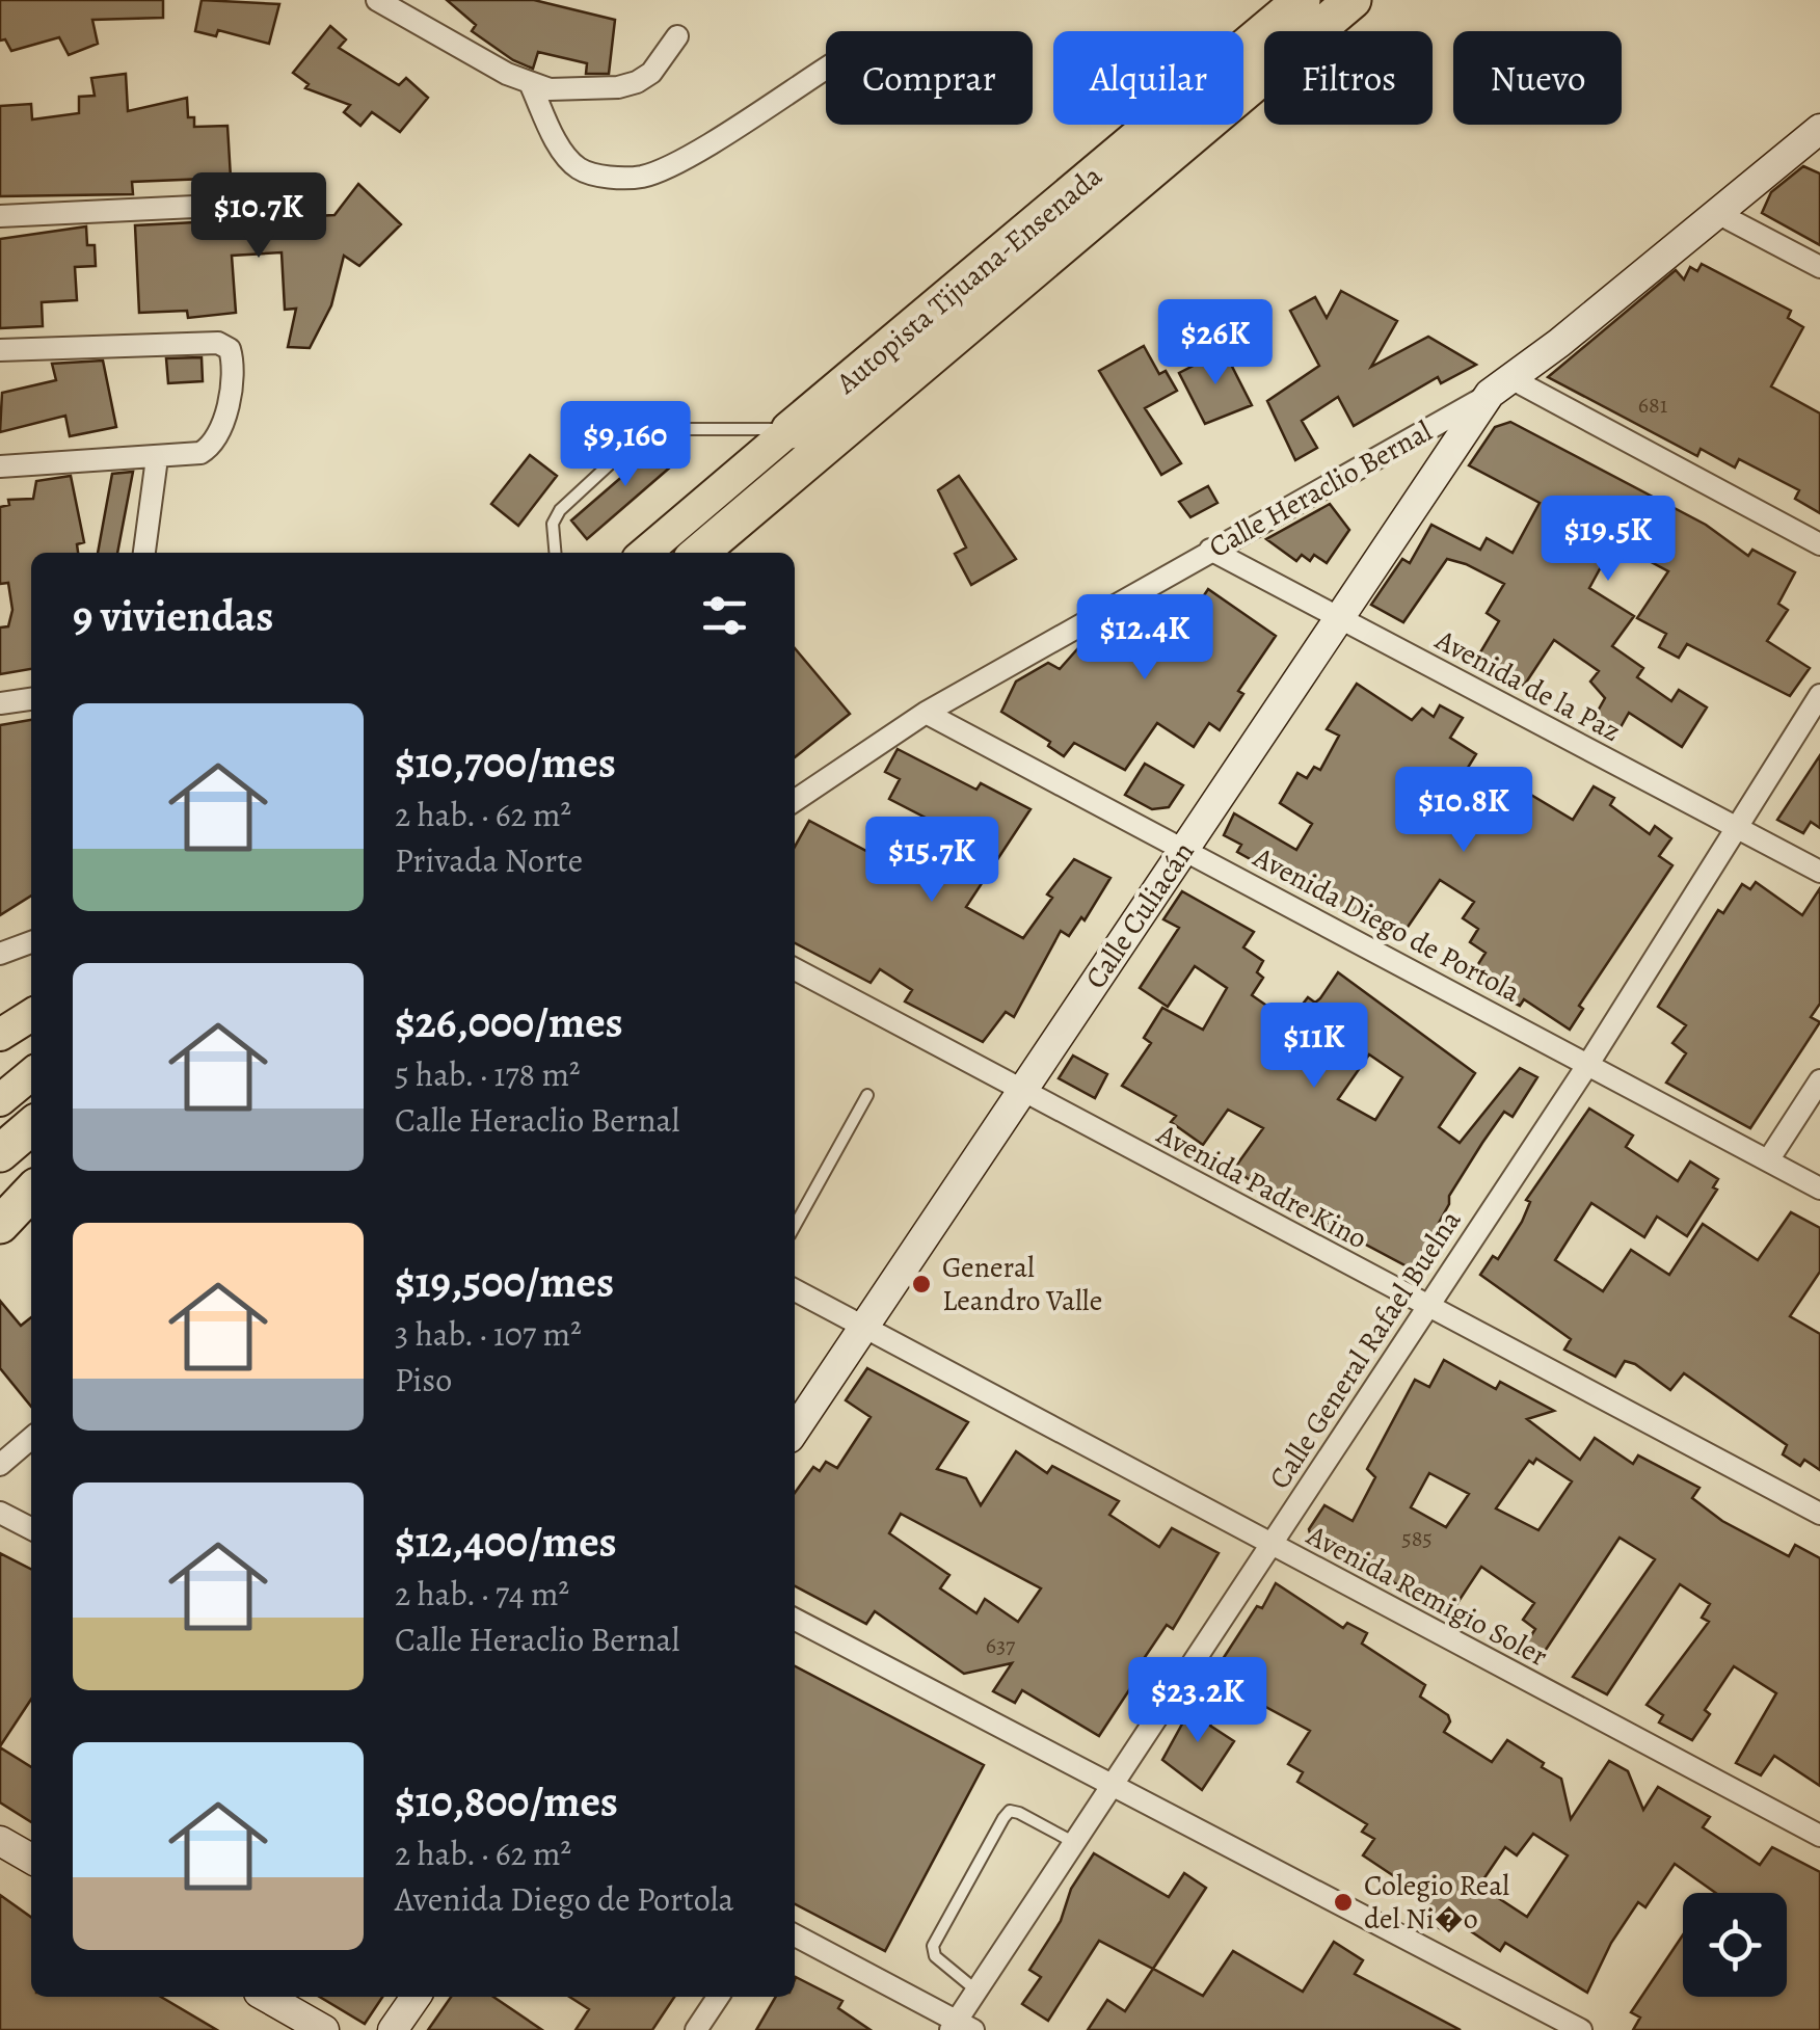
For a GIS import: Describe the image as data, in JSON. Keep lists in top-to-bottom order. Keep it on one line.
{"streets":{"highway":["Autopista Tijuana-Ensenada"],"street":["Calle Heraclio Bernal","Avenida de la Paz","Calle Culiacán","Avenida Diego de Portola","Avenida Padre Kino","Calle General Rafael Buelna","Avenida Remigio Soler"]},"crossings":[["Calle Heraclio Bernal","Avenida de la Paz"],["Calle Heraclio Bernal","Calle Culiacán"],["Calle Heraclio Bernal","Avenida Diego de Portola"],["Avenida de la Paz","Calle Culiacán"],["Avenida de la Paz","Calle General Rafael Buelna"],["Calle Culiacán","Avenida Diego de Portola"],["Calle Culiacán","Avenida Padre Kino"],["Calle Culiacán","Avenida Remigio Soler"],["Avenida Diego de Portola","Calle General Rafael Buelna"],["Avenida Padre Kino","Calle General Rafael Buelna"],["Calle General Rafael Buelna","Avenida Remigio Soler"]],"places":["General Leandro Valle","Colegio Real del Ni�o"],"house_numbers":["681","585","637"],"page":{"chip":["Comprar","Alquilar","Filtros","Nuevo"],"price":["$10.7K","$26K","$9,160","$19.5K","$12.4K","$10.8K","$15.7K","$11K","$23.2K"],"heading":"9 viviendas","list":[{"name":"$10,700/mes","note":"2 hab. · 62 m² · Privada Norte"},{"name":"$26,000/mes","note":"5 hab. · 178 m² · Calle Heraclio Bernal"},{"name":"$19,500/mes","note":"3 hab. · 107 m² · Piso"},{"name":"$12,400/mes","note":"2 hab. · 74 m² · Calle Heraclio Bernal"},{"name":"$10,800/mes","note":"2 hab. · 62 m² · Avenida Diego de Portola"}]}}
